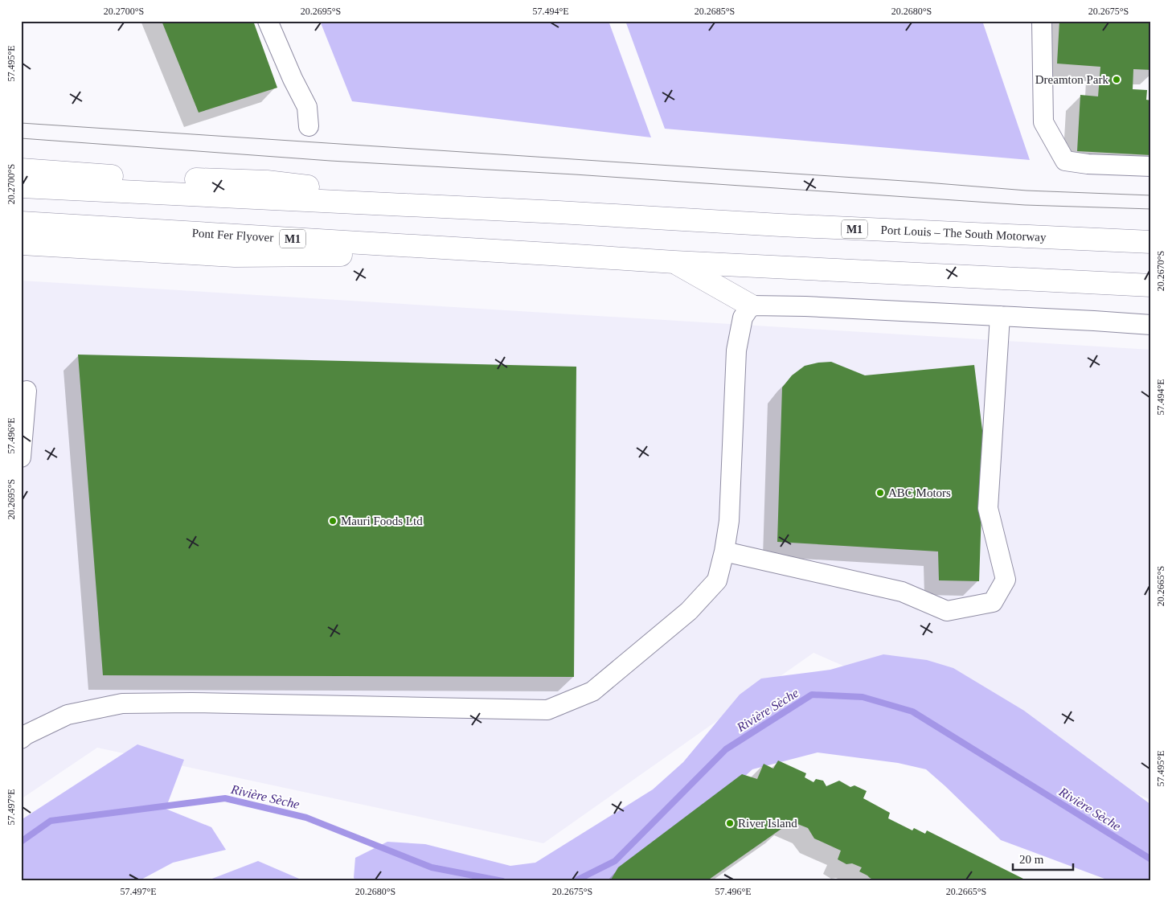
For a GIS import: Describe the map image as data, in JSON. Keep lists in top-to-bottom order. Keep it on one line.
{"streets":{"highway":["M1","Port Louis – The South Motorway","Pont Fer Flyover"]},"crossings":[["M1","Port Louis – The South Motorway"],["M1","Pont Fer Flyover"]],"water":["Rivière Sèche"],"places":["Dreamton Park","ABC Motors","Mauri Foods Ltd","River Island"],"scale_bar":"20 m","coordinates":["20.2700°S","20.2695°S","57.494°E","20.2685°S","20.2680°S","20.2675°S","57.495°E","20.2670°S","57.496°E","20.2665°S","57.497°E"]}
